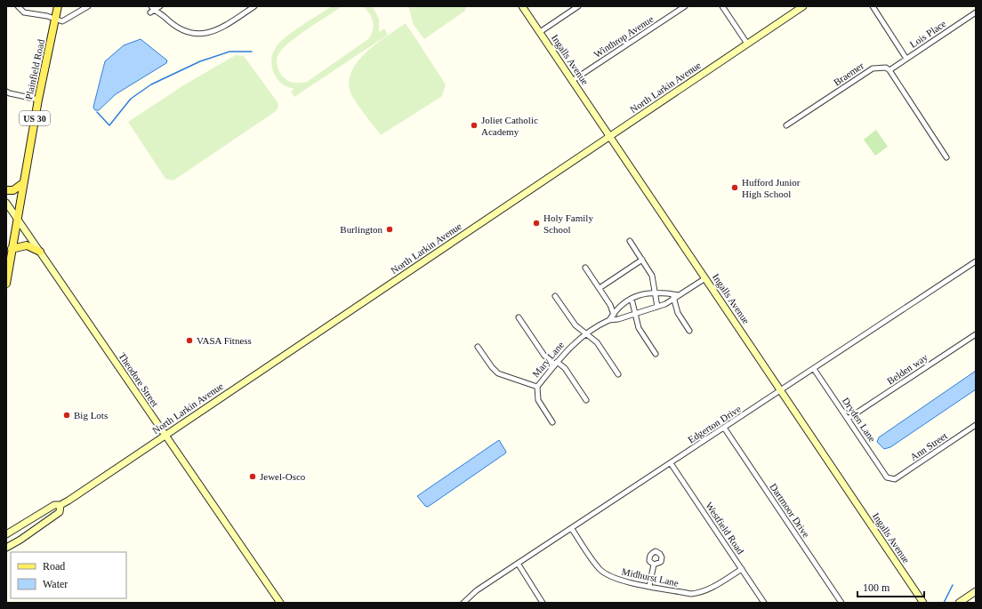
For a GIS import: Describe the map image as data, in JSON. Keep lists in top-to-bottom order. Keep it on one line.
{"streets":{"main road":["Ingalls Avenue","Plainfield Road","North Larkin Avenue","US 30","Theodore Street"],"street":["Lois Place","Winthrop Avenue","Braemer","Mary Lane","Belden way","Dryden Lane","Edgerton Drive","Ann Street","Dartmoor Drive","Westfield Road","Midhurst Lane"]},"crossings":[["Lois Place","Braemer"],["Winthrop Avenue","Ingalls Avenue"],["Ingalls Avenue","North Larkin Avenue"],["Ingalls Avenue","Mary Lane"],["Ingalls Avenue","Edgerton Drive"],["Plainfield Road","Theodore Street"],["North Larkin Avenue","Theodore Street"],["Belden way","Dryden Lane"],["Dryden Lane","Edgerton Drive"],["Dryden Lane","Ann Street"],["Edgerton Drive","Dartmoor Drive"],["Edgerton Drive","Westfield Road"],["Edgerton Drive","Midhurst Lane"],["Westfield Road","Midhurst Lane"]],"places":["Joliet Catholic Academy","Hufford Junior High School","Holy Family School","Burlington","VASA Fitness","Big Lots","Jewel-Osco"],"legend":["Road","Water"],"scale_bar":"100 m"}
